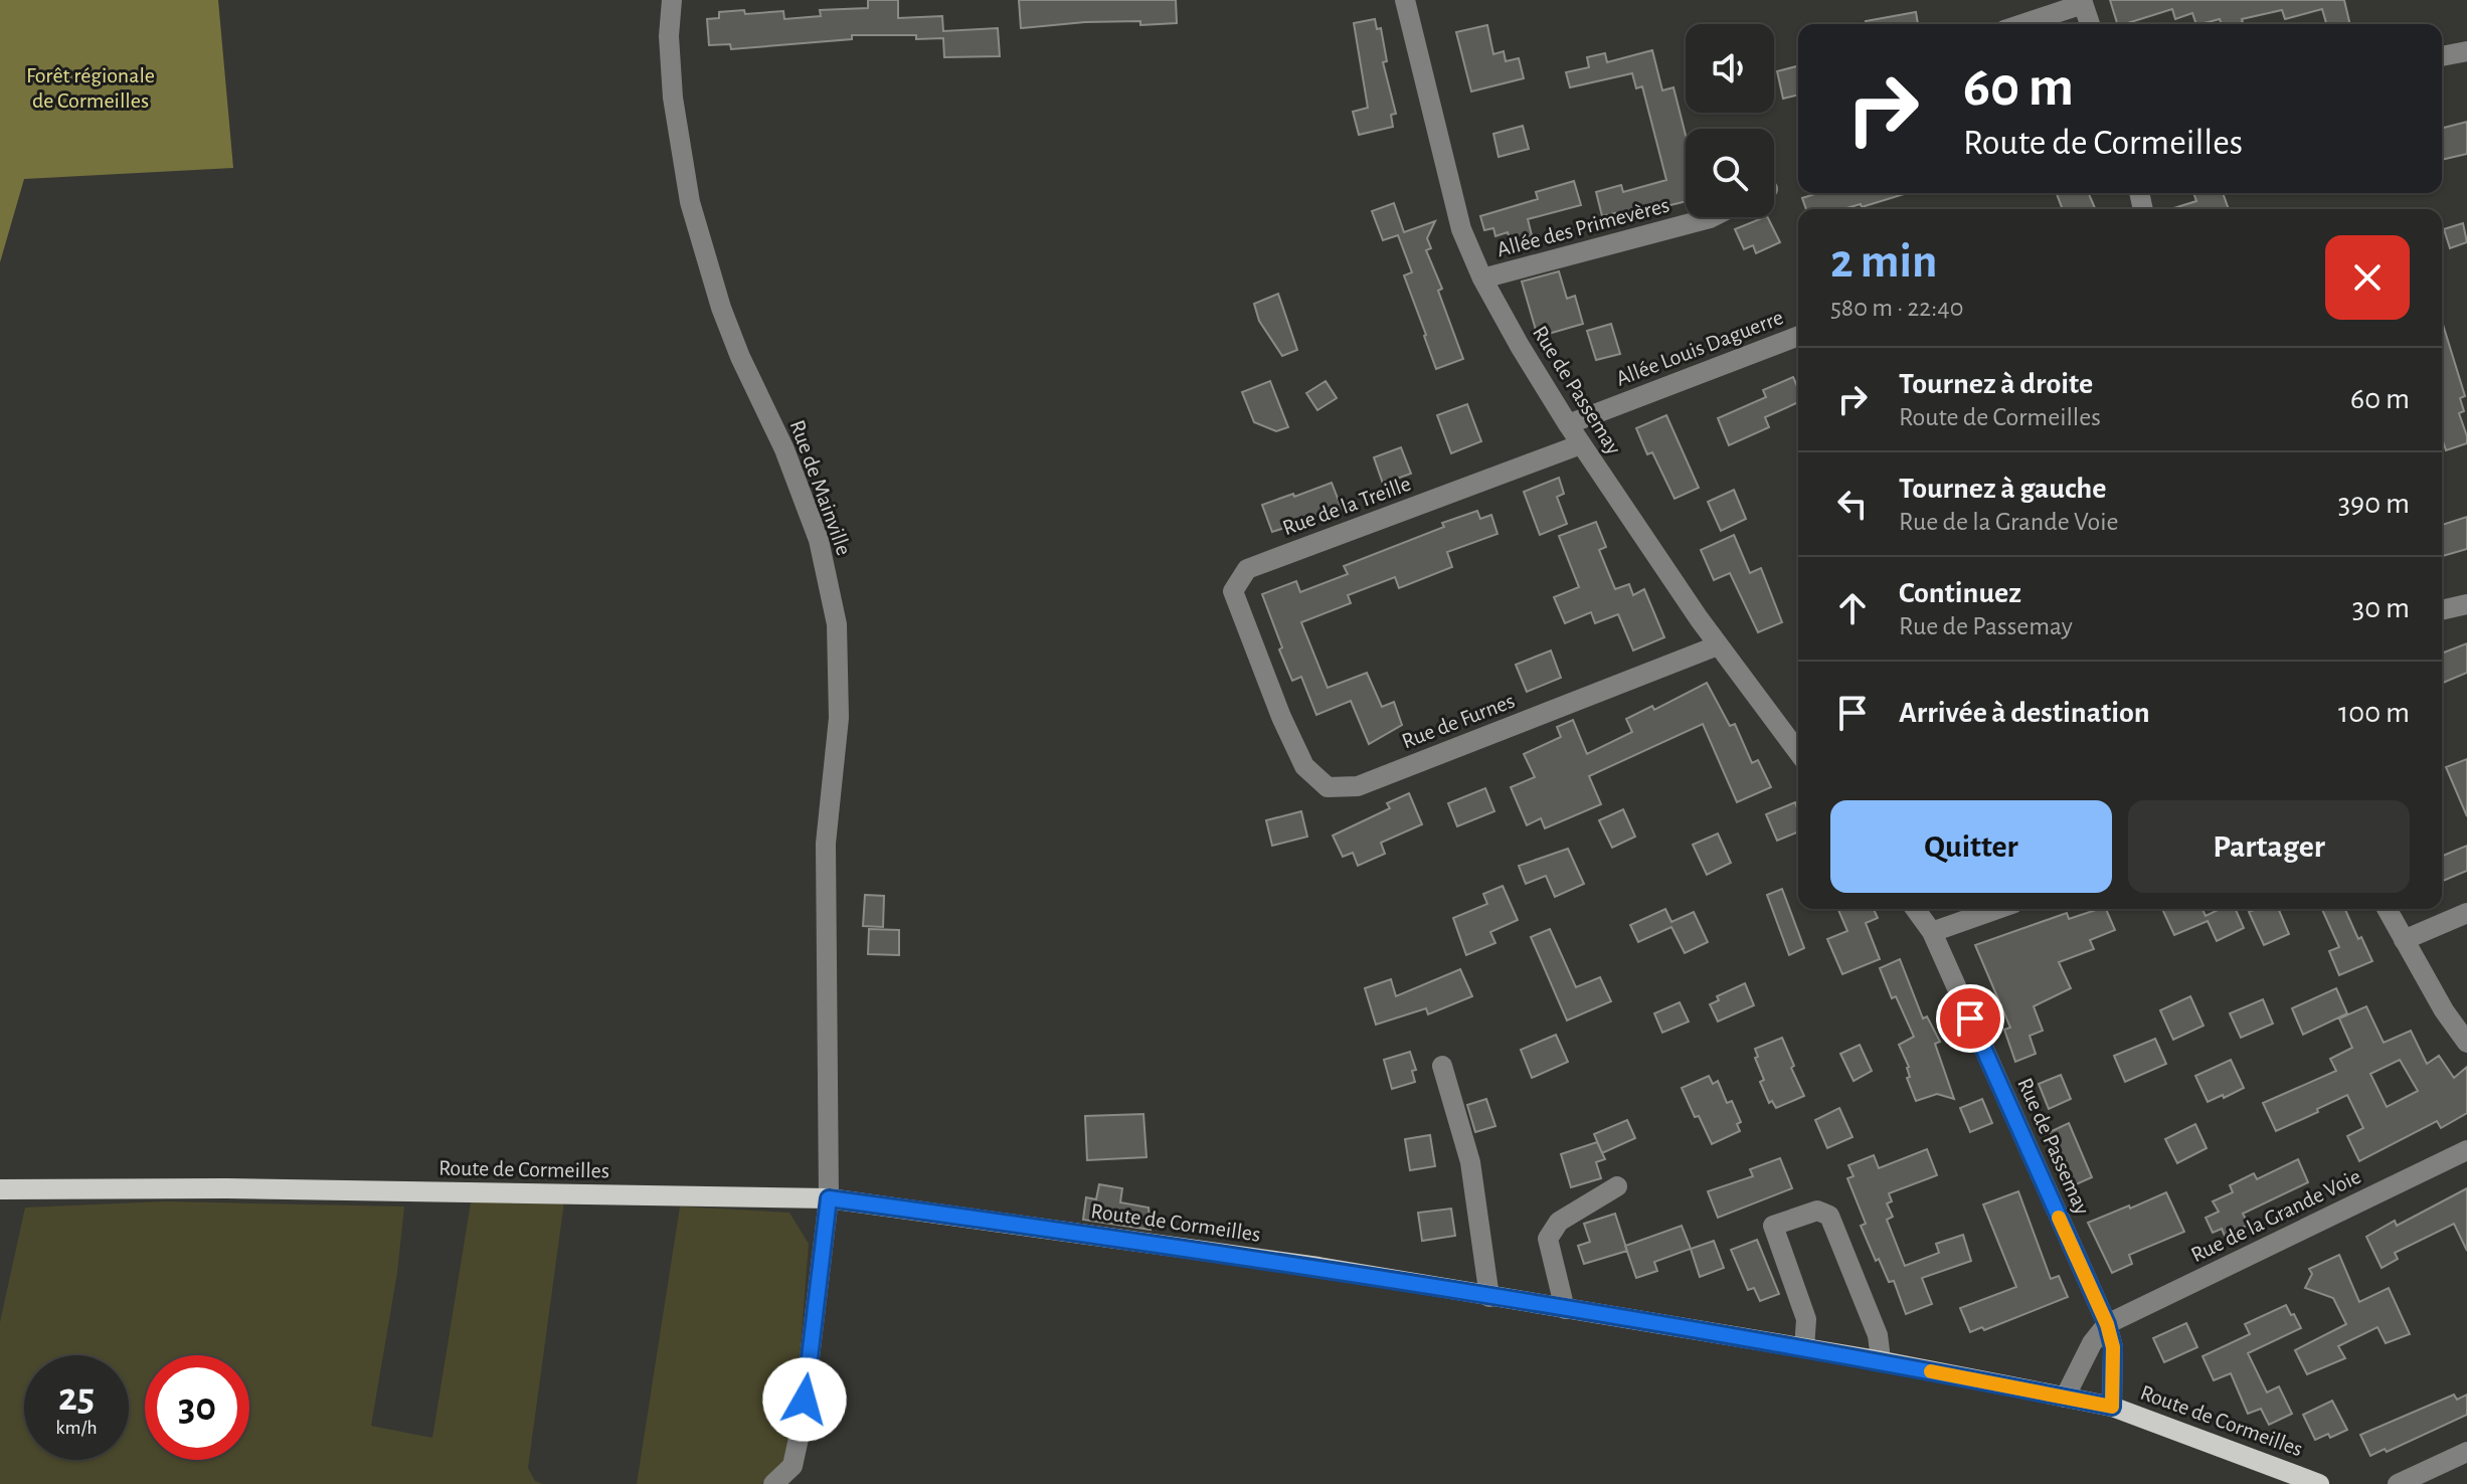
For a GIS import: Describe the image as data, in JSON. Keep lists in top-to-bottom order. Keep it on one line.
{"streets":{"main road":["Route de Cormeilles"],"street":["Allée des Primevères","Allée Louis Daguerre","Rue de Passemay","Rue de Mainville","Rue de la Treille","Rue de Furnes","Rue de la Grande Voie"]},"crossings":[["Allée des Primevères","Rue de Passemay"],["Allée Louis Daguerre","Rue de Passemay"],["Rue de Passemay","Rue de la Treille"],["Rue de Passemay","Rue de Furnes"],["Rue de Passemay","Rue de la Grande Voie"],["Rue de Mainville","Route de Cormeilles"],["Rue de la Treille","Rue de Furnes"]],"parks":["Forêt régionale de Cormeilles"],"page":{"turn":["60 m","Route de Cormeilles"],"heading":["2 min","580 m · 22:40"],"list":[{"name":"Tournez à droite","note":"Route de Cormeilles","value":"60 m"},{"name":"Tournez à gauche","note":"Rue de la Grande Voie","value":"390 m"},{"name":"Continuez","note":"Rue de Passemay","value":"30 m"},{"name":"Arrivée à destination","value":"100 m"}],"buttons":["Quitter","Partager"],"speed":"25 km/h","limit":"30"}}
